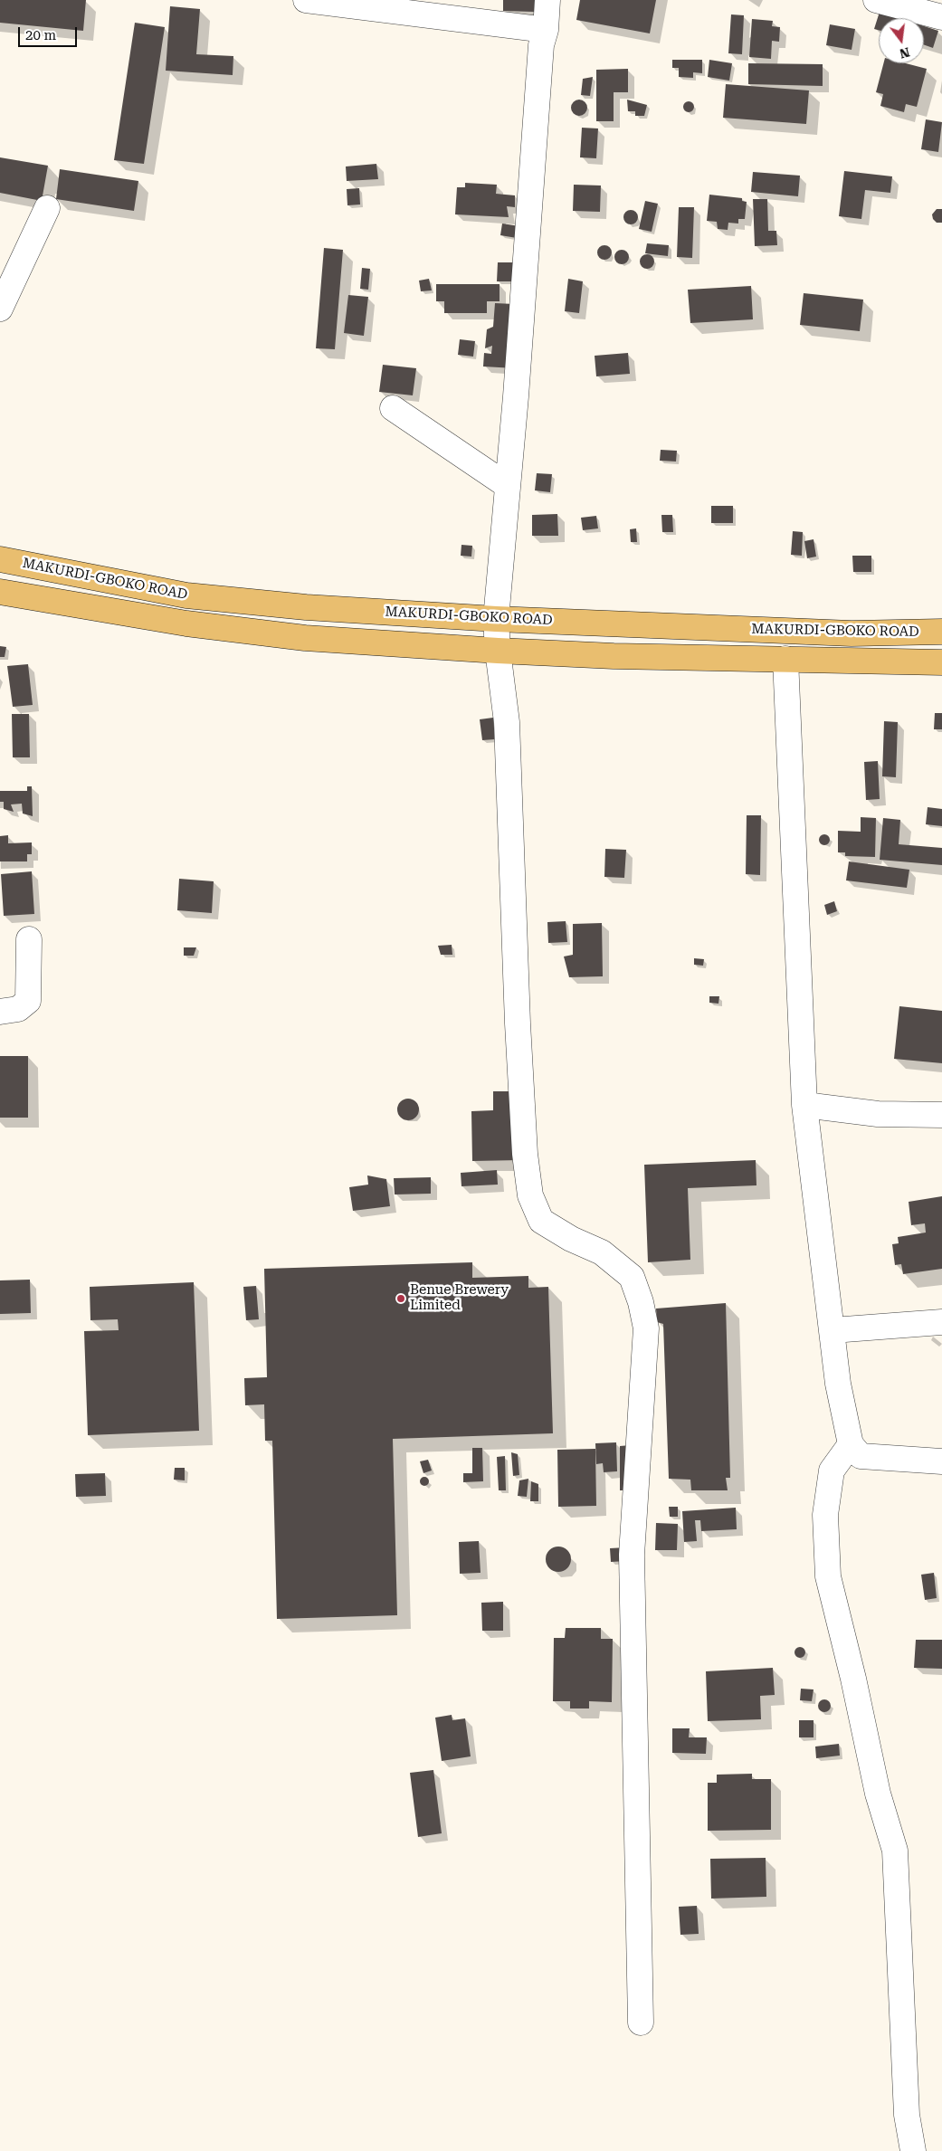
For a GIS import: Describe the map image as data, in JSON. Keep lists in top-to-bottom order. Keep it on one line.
{"streets":{"main road":["MAKURDI-GBOKO ROAD"]},"places":["Benue Brewery Limited"],"scale_bar":"20 m","north":"bottom"}
